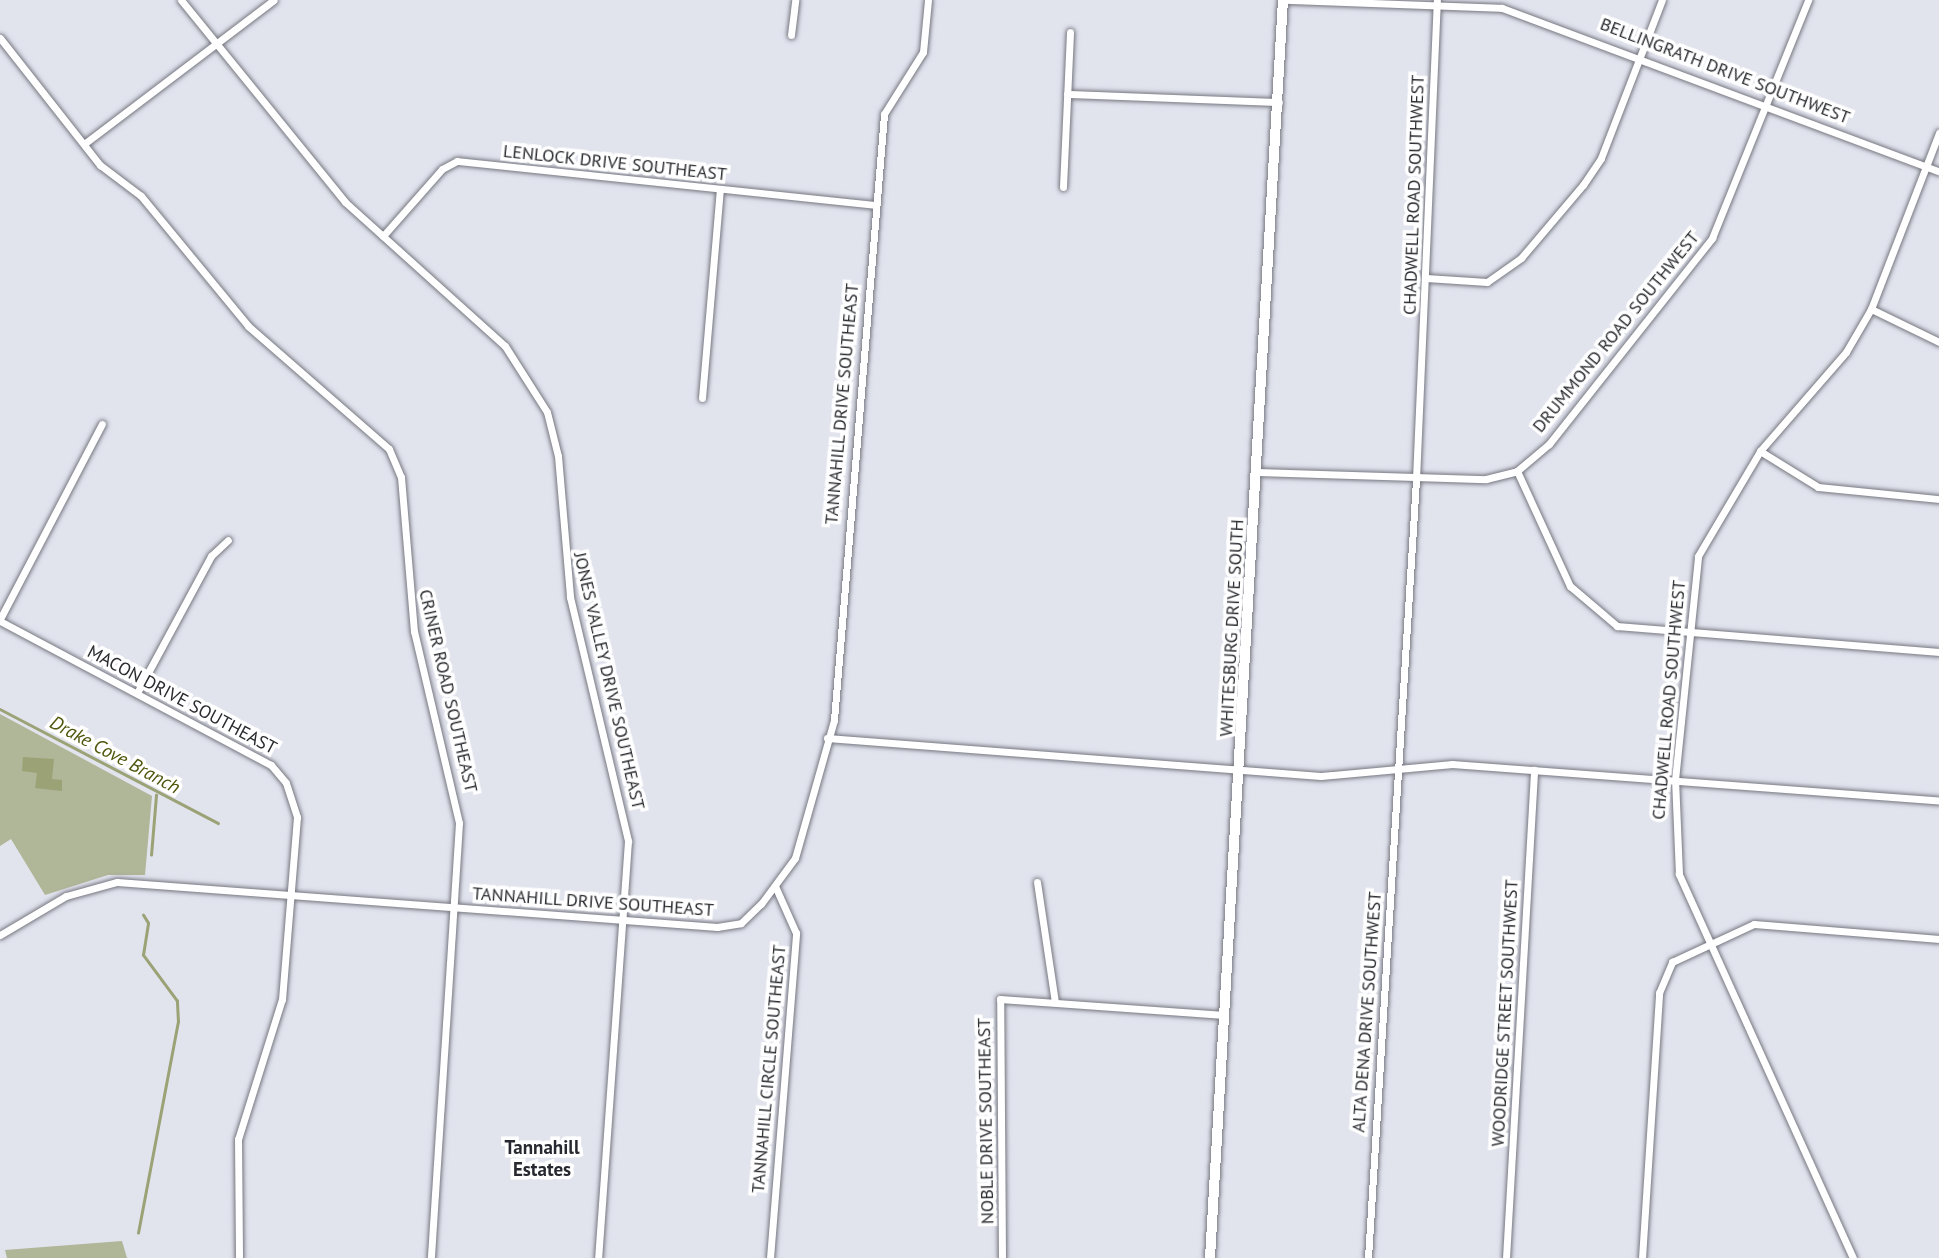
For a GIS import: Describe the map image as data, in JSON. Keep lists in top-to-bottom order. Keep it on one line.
{"streets":{"main road":["WHITESBURG DRIVE SOUTH"],"street":["BELLINGRATH DRIVE SOUTHWEST","LENLOCK DRIVE SOUTHEAST","CHADWELL ROAD SOUTHWEST","DRUMMOND ROAD SOUTHWEST","TANNAHILL DRIVE SOUTHEAST","JONES VALLEY DRIVE SOUTHEAST","CRINER ROAD SOUTHEAST","MACON DRIVE SOUTHEAST","ALTA DENA DRIVE SOUTHWEST","WOODRIDGE STREET SOUTHWEST","TANNAHILL CIRCLE SOUTHEAST","NOBLE DRIVE SOUTHEAST"]},"crossings":[["BELLINGRATH DRIVE SOUTHWEST","CHADWELL ROAD SOUTHWEST"],["BELLINGRATH DRIVE SOUTHWEST","DRUMMOND ROAD SOUTHWEST"],["BELLINGRATH DRIVE SOUTHWEST","WHITESBURG DRIVE SOUTH"],["LENLOCK DRIVE SOUTHEAST","TANNAHILL DRIVE SOUTHEAST"],["LENLOCK DRIVE SOUTHEAST","JONES VALLEY DRIVE SOUTHEAST"],["CHADWELL ROAD SOUTHWEST","DRUMMOND ROAD SOUTHWEST"],["CHADWELL ROAD SOUTHWEST","ALTA DENA DRIVE SOUTHWEST"],["DRUMMOND ROAD SOUTHWEST","WHITESBURG DRIVE SOUTH"],["TANNAHILL DRIVE SOUTHEAST","JONES VALLEY DRIVE SOUTHEAST"],["TANNAHILL DRIVE SOUTHEAST","CRINER ROAD SOUTHEAST"],["TANNAHILL DRIVE SOUTHEAST","MACON DRIVE SOUTHEAST"],["TANNAHILL DRIVE SOUTHEAST","TANNAHILL CIRCLE SOUTHEAST"],["WHITESBURG DRIVE SOUTH","NOBLE DRIVE SOUTHEAST"]],"districts":["Tannahill Estates"],"water":["Drake Cove Branch"]}
